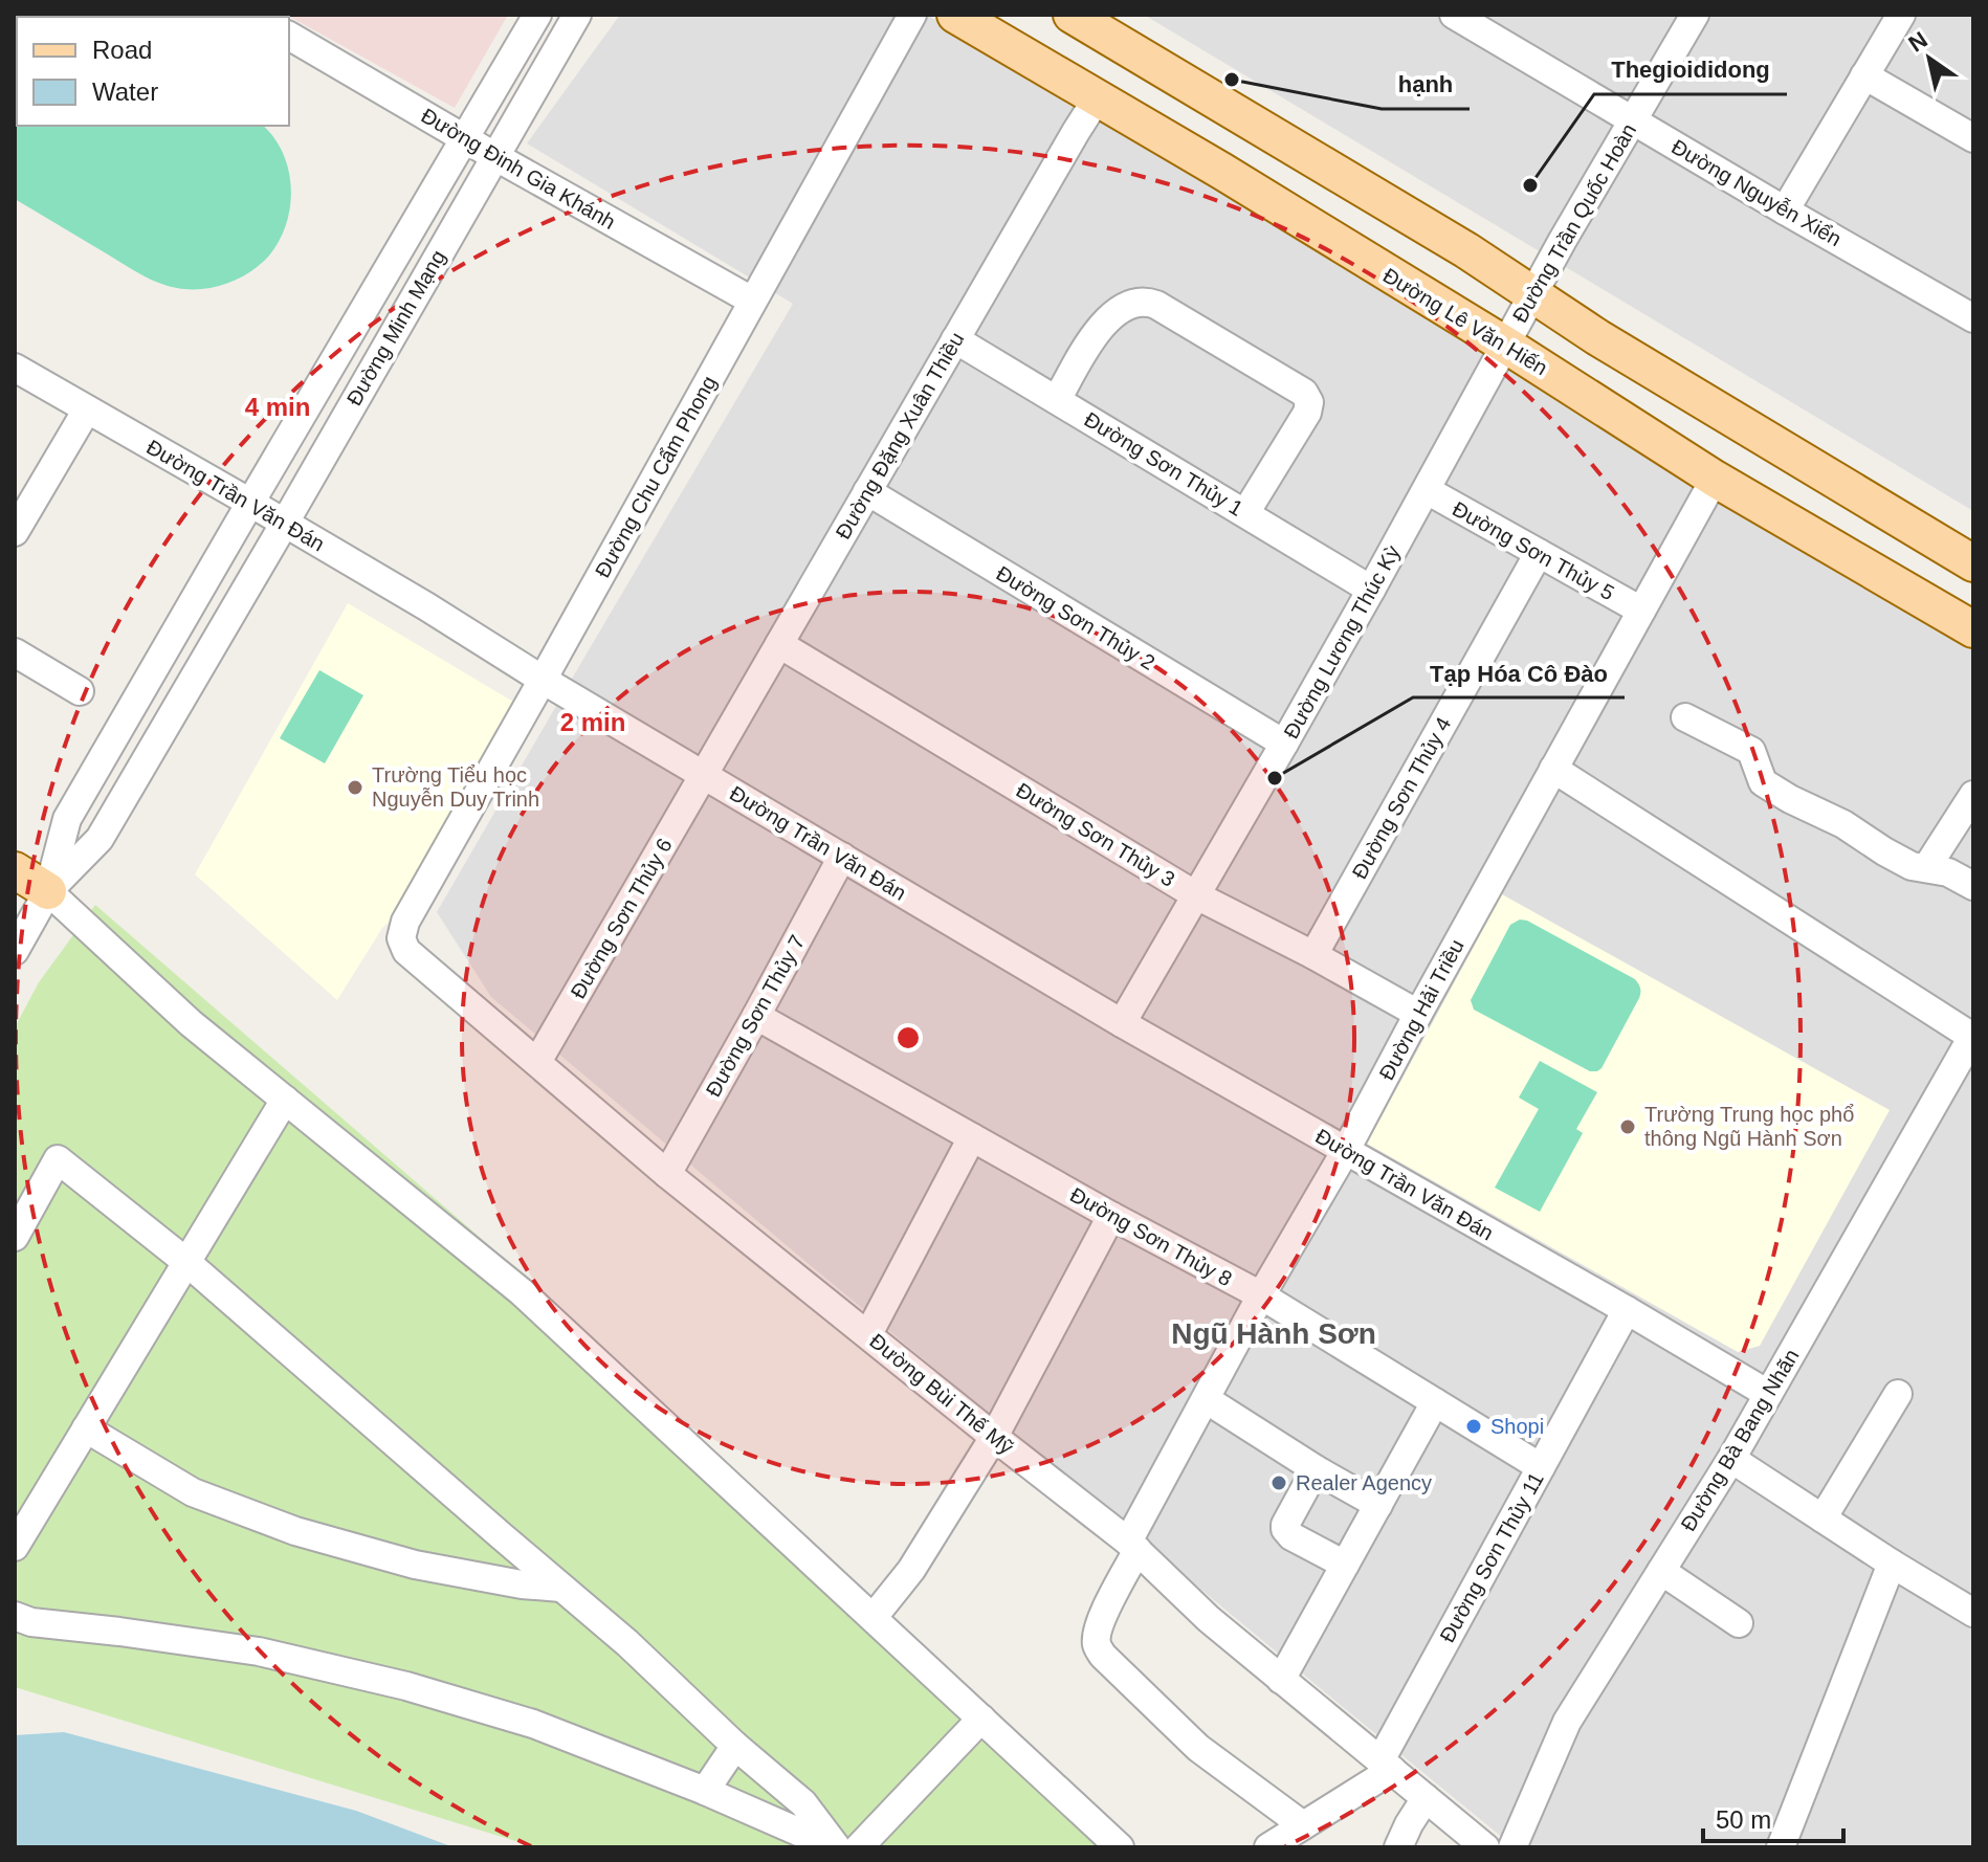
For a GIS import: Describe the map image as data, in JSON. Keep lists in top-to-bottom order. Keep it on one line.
{"streets":{"main road":["Đường Lê Văn Hiến"],"street":["Đường Đinh Gia Khánh","Đường Nguyễn Xiển","Đường Trần Quốc Hoàn","Đường Minh Mạng","Đường Đặng Xuân Thiều","Đường Sơn Thủy 1","Đường Chu Cẩm Phong","Đường Trần Văn Đán","Đường Sơn Thủy 5","Đường Sơn Thủy 2","Đường Lương Thúc Kỳ","Đường Sơn Thủy 4","Đường Sơn Thủy 3","Đường Sơn Thủy 6","Đường Hải Triều","Đường Sơn Thủy 7","Đường Sơn Thủy 8","Đường Bùi Thế Mỹ","Đường Bà Bang Nhãn","Đường Sơn Thủy 11"]},"crossings":[["Đường Đinh Gia Khánh","Đường Minh Mạng"],["Đường Đinh Gia Khánh","Đường Chu Cẩm Phong"],["Đường Nguyễn Xiển","Đường Trần Quốc Hoàn"],["Đường Trần Quốc Hoàn","Đường Lê Văn Hiến"],["Đường Trần Quốc Hoàn","Đường Lương Thúc Kỳ"],["Đường Lê Văn Hiến","Đường Đặng Xuân Thiều"],["Đường Lê Văn Hiến","Đường Lương Thúc Kỳ"],["Đường Lê Văn Hiến","Đường Hải Triều"],["Đường Minh Mạng","Đường Trần Văn Đán"],["Đường Đặng Xuân Thiều","Đường Sơn Thủy 1"],["Đường Đặng Xuân Thiều","Đường Trần Văn Đán"],["Đường Đặng Xuân Thiều","Đường Sơn Thủy 2"],["Đường Đặng Xuân Thiều","Đường Sơn Thủy 3"],["Đường Đặng Xuân Thiều","Đường Sơn Thủy 6"],["Đường Sơn Thủy 1","Đường Lương Thúc Kỳ"],["Đường Chu Cẩm Phong","Đường Trần Văn Đán"],["Đường Chu Cẩm Phong","Đường Bùi Thế Mỹ"],["Đường Trần Văn Đán","Đường Lương Thúc Kỳ"],["Đường Trần Văn Đán","Đường Sơn Thủy 6"],["Đường Trần Văn Đán","Đường Hải Triều"],["Đường Trần Văn Đán","Đường Sơn Thủy 7"],["Đường Trần Văn Đán","Đường Bà Bang Nhãn"],["Đường Trần Văn Đán","Đường Sơn Thủy 11"],["Đường Sơn Thủy 5","Đường Lương Thúc Kỳ"],["Đường Sơn Thủy 5","Đường Sơn Thủy 4"],["Đường Sơn Thủy 5","Đường Hải Triều"],["Đường Sơn Thủy 2","Đường Lương Thúc Kỳ"],["Đường Lương Thúc Kỳ","Đường Sơn Thủy 3"],["Đường Sơn Thủy 4","Đường Sơn Thủy 3"],["Đường Sơn Thủy 3","Đường Hải Triều"],["Đường Sơn Thủy 6","Đường Bùi Thế Mỹ"],["Đường Hải Triều","Đường Sơn Thủy 8"],["Đường Hải Triều","Đường Bùi Thế Mỹ"],["Đường Sơn Thủy 7","Đường Sơn Thủy 8"],["Đường Sơn Thủy 7","Đường Bùi Thế Mỹ"],["Đường Sơn Thủy 8","Đường Sơn Thủy 11"],["Đường Bùi Thế Mỹ","Đường Sơn Thủy 11"]],"districts":["Ngũ Hành Sơn"],"places":["hạnh","Thegioididong","Tạp Hóa Cô Đào","Trường Tiểu học Nguyễn Duy Trinh","Trường Trung học phổ thông Ngũ Hành Sơn","Shopi","Realer Agency"],"legend":["Road","Water"],"scale_bar":"50 m","north":"top left","rings":["4 min","2 min"]}
